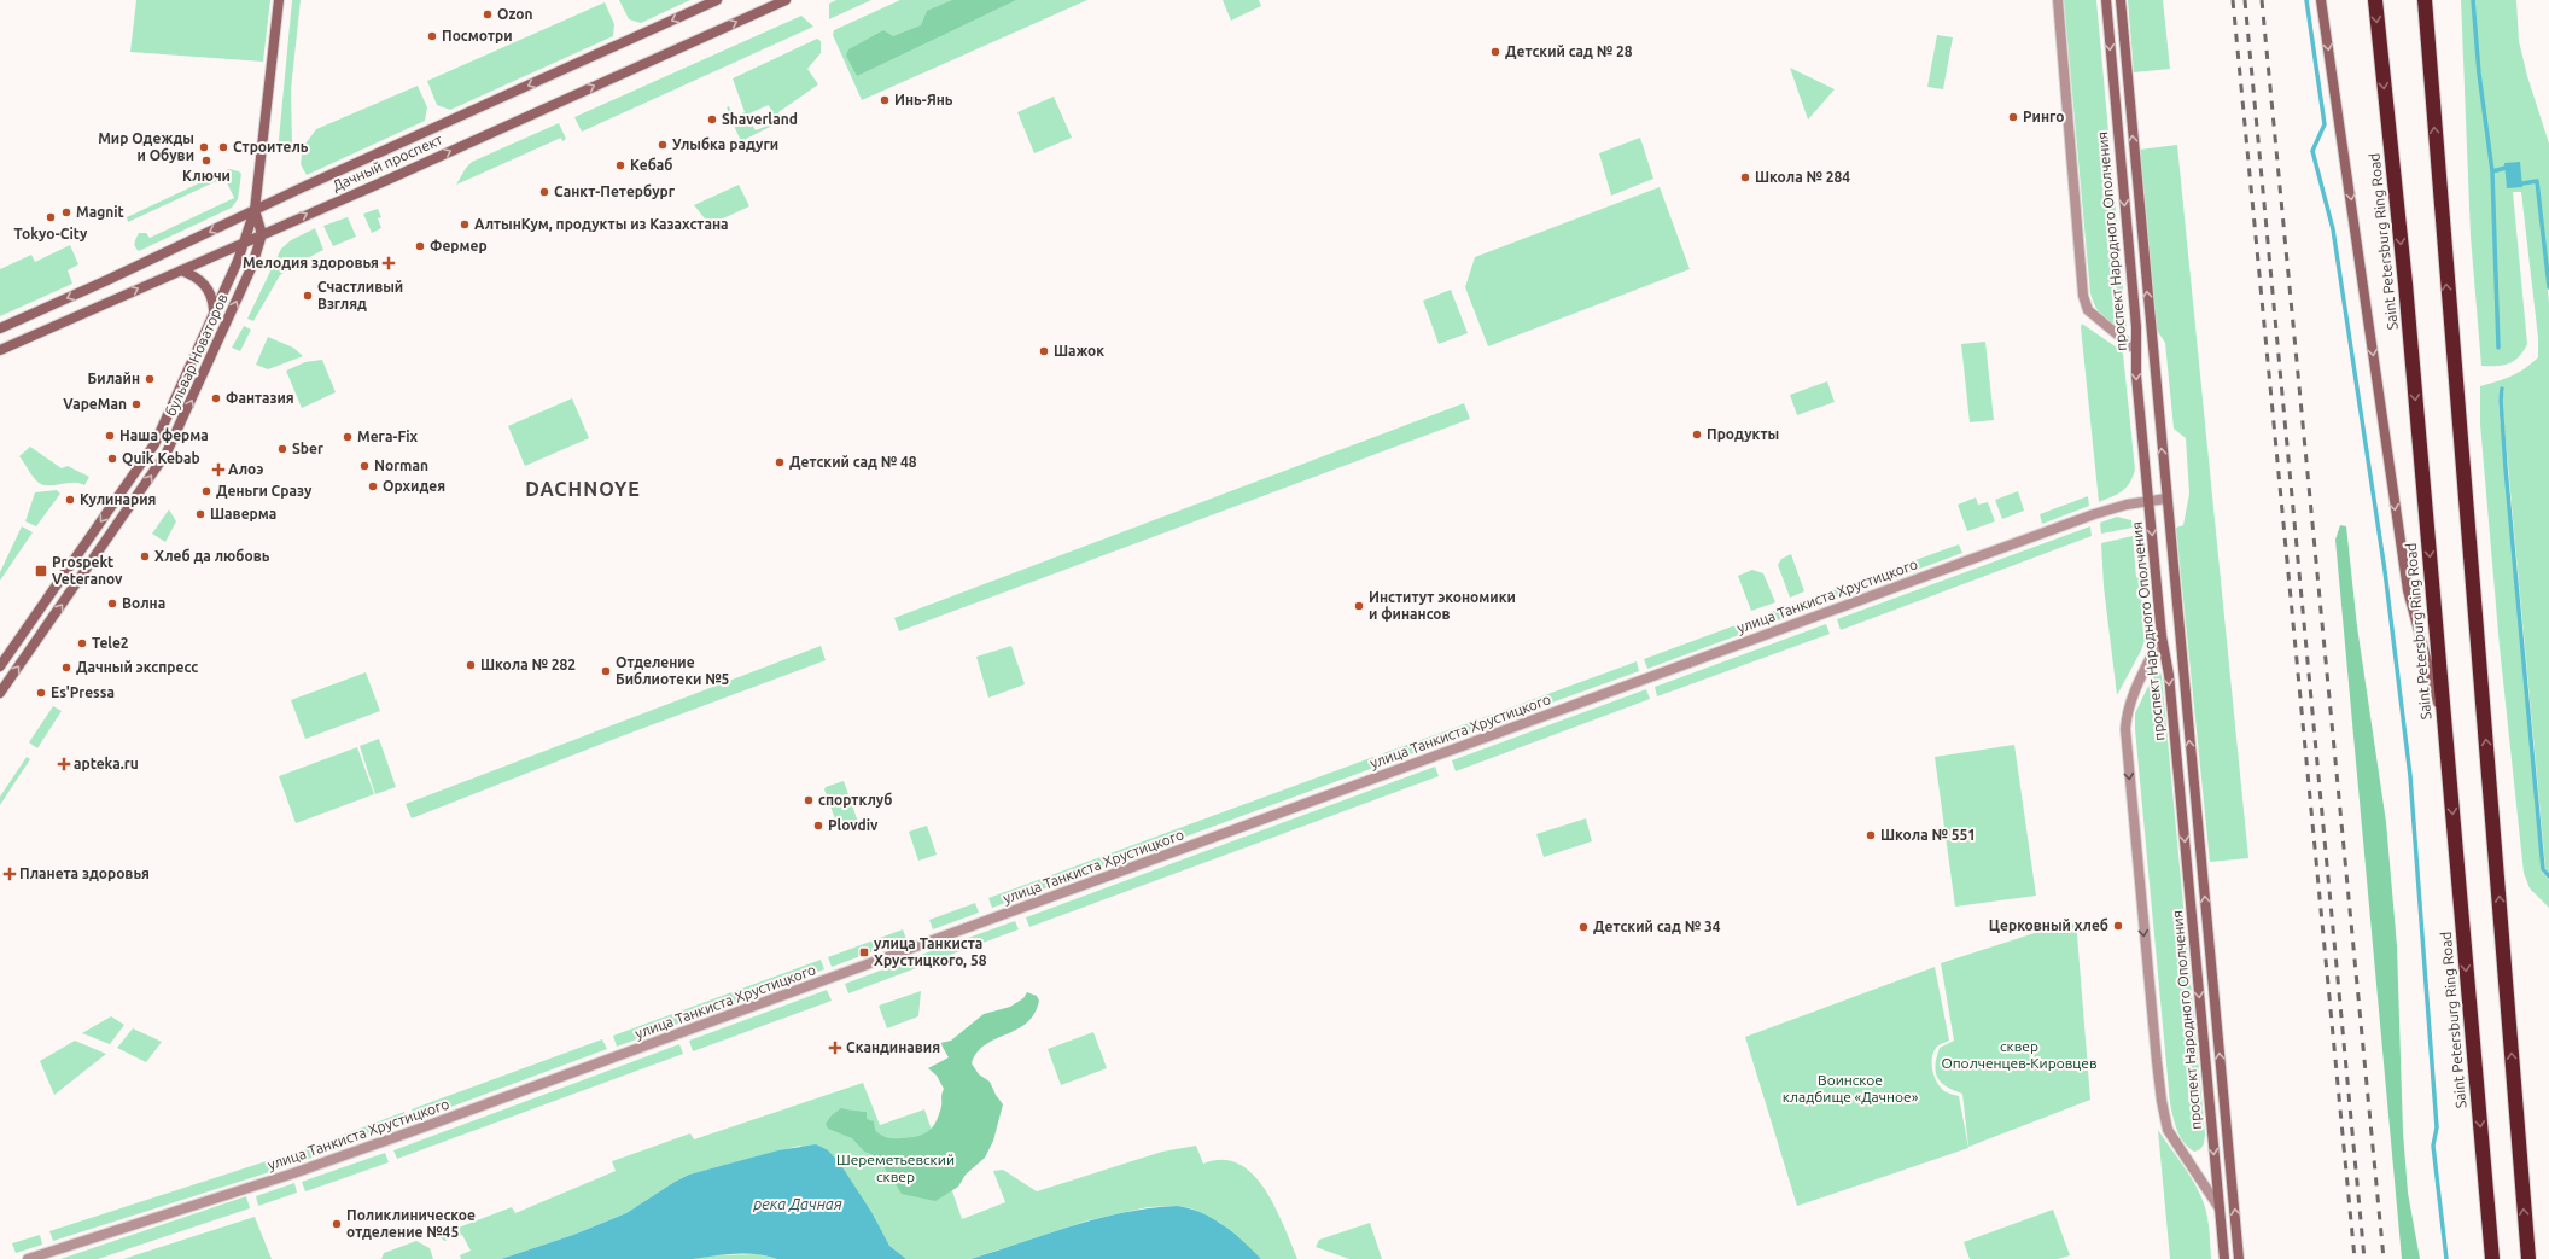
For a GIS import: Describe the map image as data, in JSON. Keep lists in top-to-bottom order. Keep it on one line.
{"streets":{"highway":["Saint Petersburg Ring Road"],"main road":["Дачный проспект","проспект Народного Ополчения","бульвар Новаторов"],"street":["улица Танкиста Хрустицкого"]},"crossings":[["Дачный проспект","бульвар Новаторов"],["проспект Народного Ополчения","улица Танкиста Хрустицкого"]],"districts":["DACHNOYE"],"water":["река Дачная"],"parks":["сквер Ополченцев-Кировцев","Воинское кладбище «Дачное»","Шереметьевский сквер"],"places":{"other":["Ozon","Посмотри","Детский сад № 28","Инь-Янь","Ринго","Shaverland","Улыбка радуги","Мир Одежды и Обуви","Строитель","Ключи","Кебаб","Школа № 284","Санкт-Петербург","Magnit","Tokyo-City","АлтынКум, продукты из Казахстана","Фермер","Счастливый Взгляд","Шажок","Билайн","Фантазия","VapeMan","Продукты","Наша ферма","Мега-Fix","Sber","Quik Kebab","Детский сад № 48","Norman","Орхидея","Деньги Сразу","Кулинария","Шаверма","Хлеб да любовь","Волна","Институт экономики и финансов","Tele2","Школа № 282","Дачный экспресс","Отделение Библиотеки №5","Es'Pressa","спортклуб","Plovdiv","Школа № 551","Церковный хлеб","Детский сад № 34","Поликлиническое отделение №45"],"health":["Мелодия здоровья","Алоэ","apteka.ru","Планета здоровья","Скандинавия"],"transit":["Prospekt Veteranov","улица Танкиста Хрустицкого, 58"]}}
